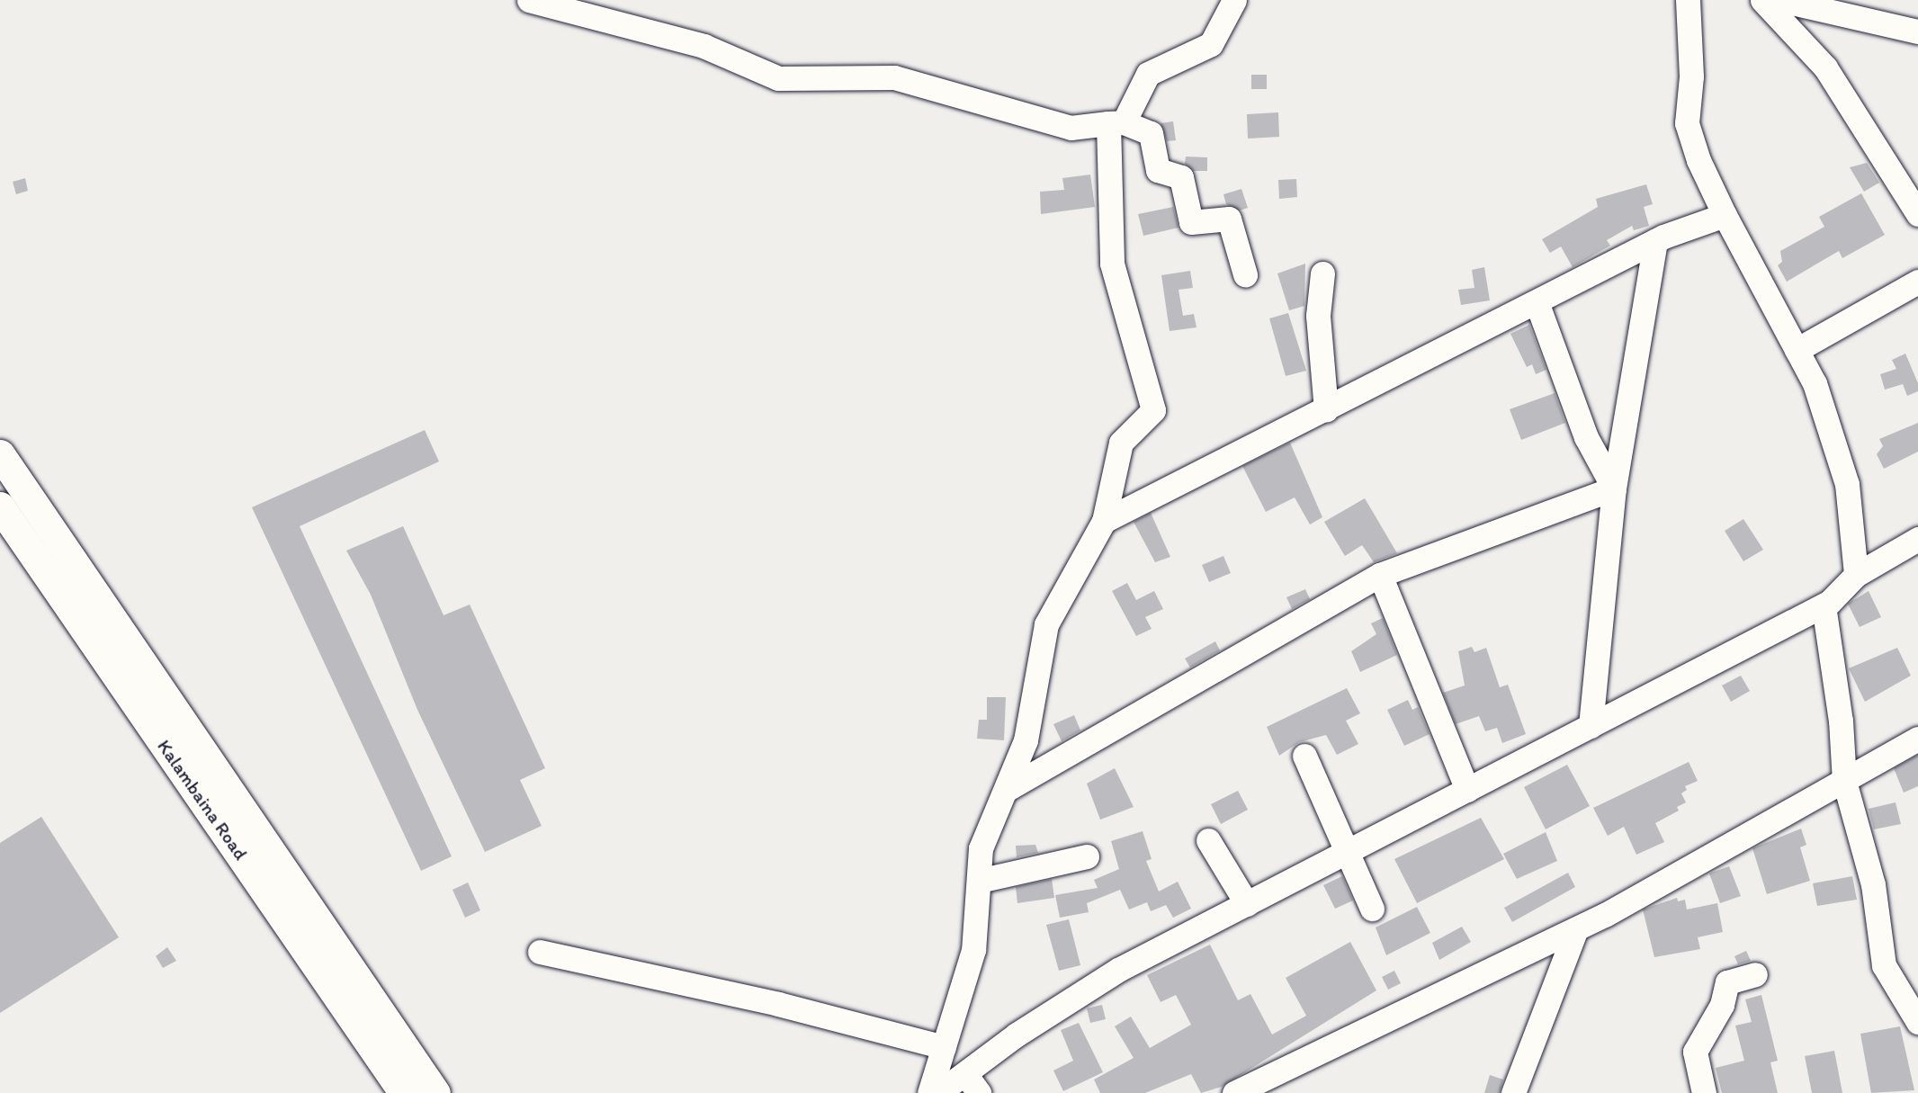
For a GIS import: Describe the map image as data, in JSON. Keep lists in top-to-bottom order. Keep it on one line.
{"streets":{"main road":["Kalambaina Road"]}}
